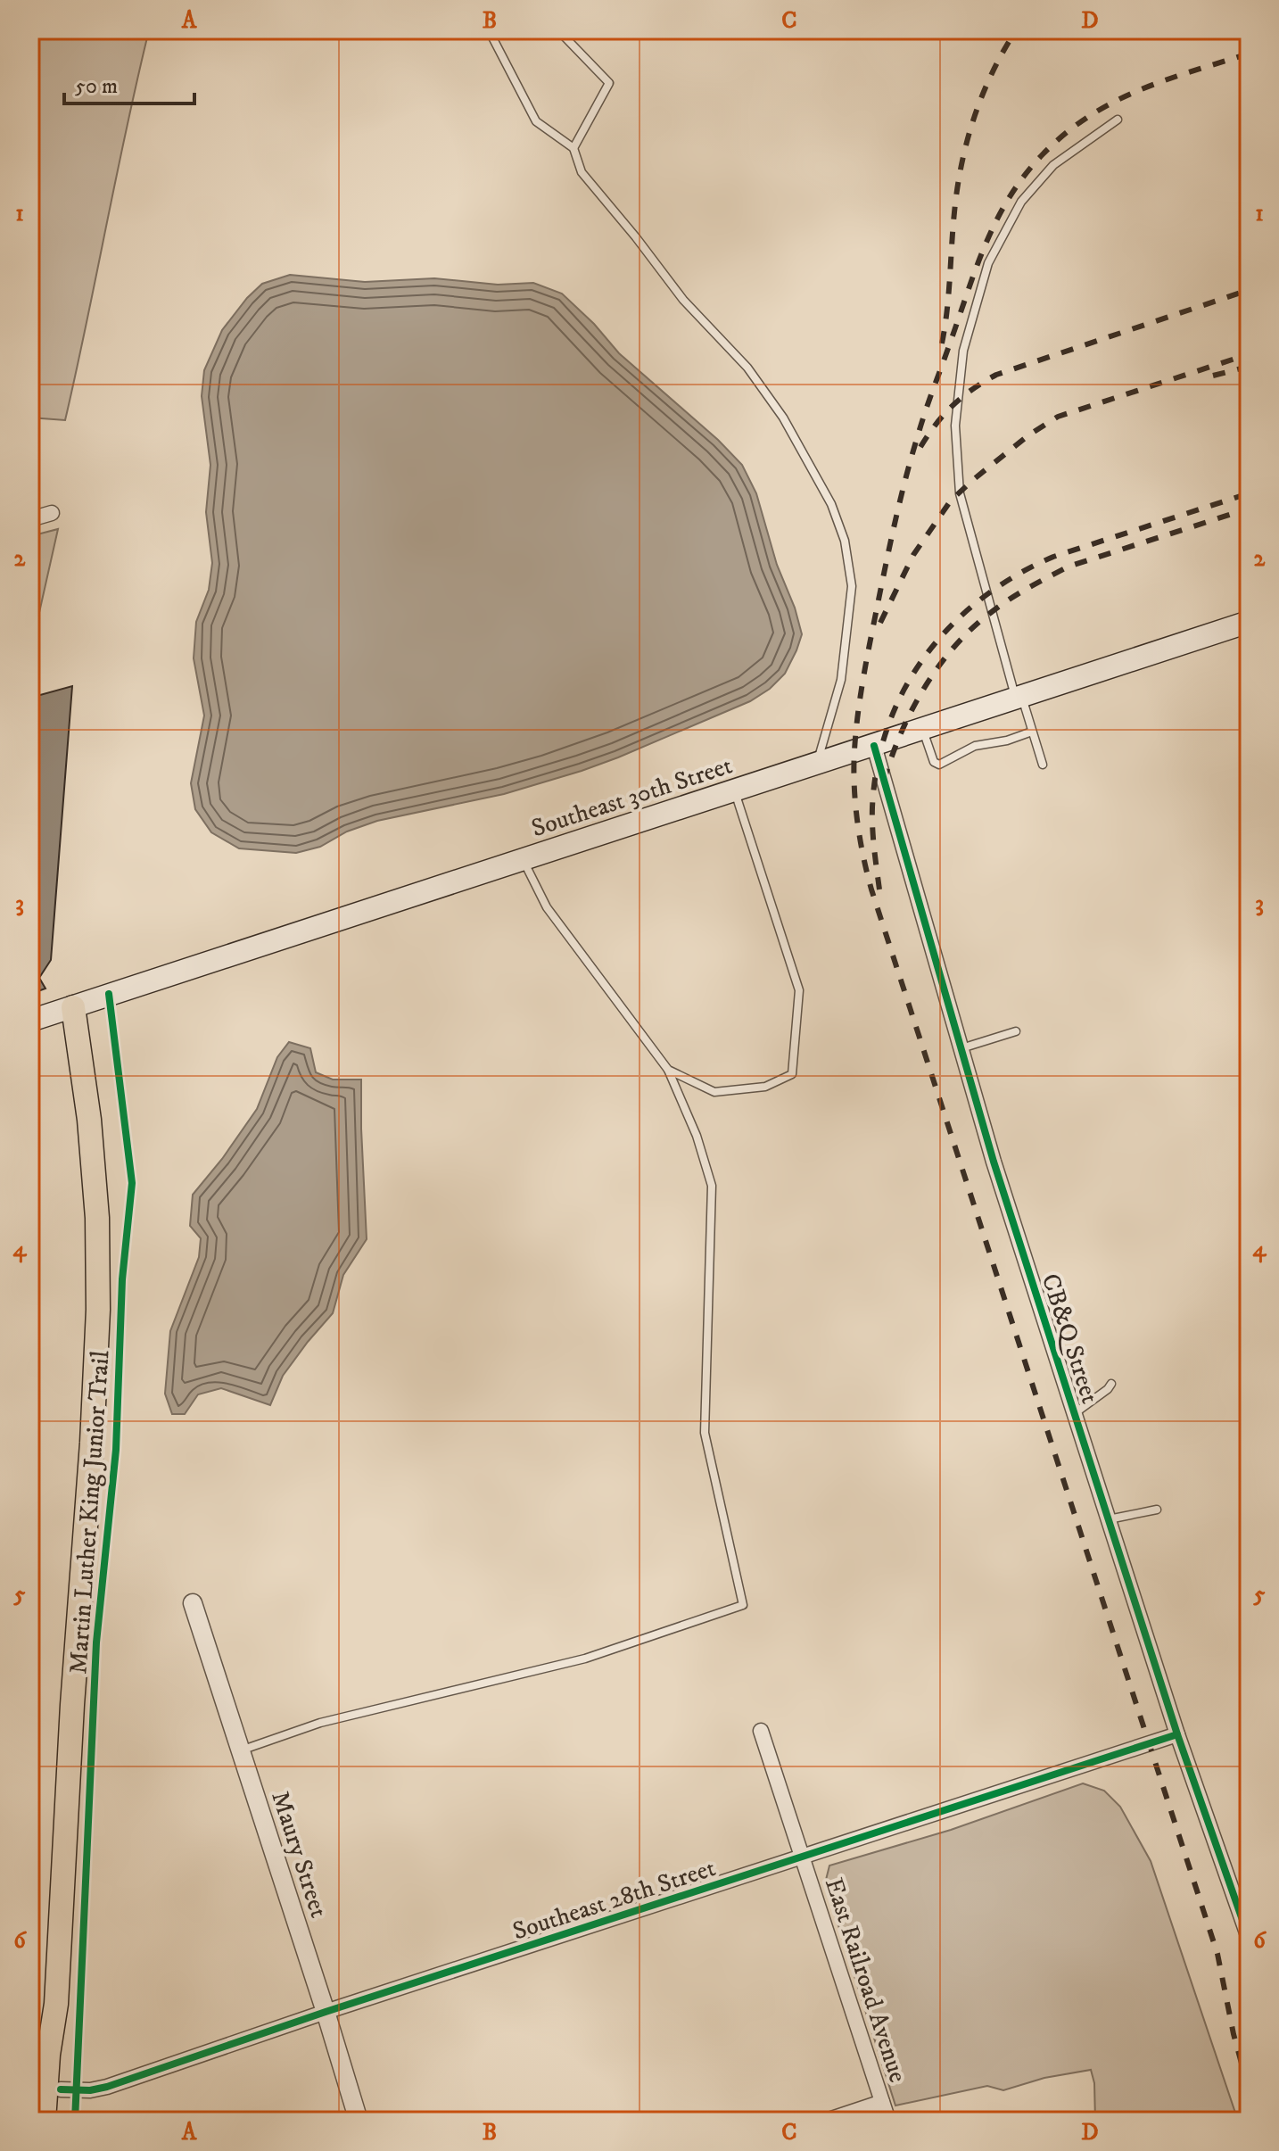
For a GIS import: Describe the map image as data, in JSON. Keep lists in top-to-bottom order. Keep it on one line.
{"streets":{"main road":["Southeast 30th Street"],"street":["CB&Q Street","Maury Street","Southeast 28th Street","East Railroad Avenue"],"cycle path":["Martin Luther King Junior Trail"]},"crossings":[["Southeast 30th Street","CB&Q Street"],["CB&Q Street","Southeast 28th Street"],["Maury Street","Southeast 28th Street"],["Southeast 28th Street","East Railroad Avenue"]],"scale_bar":"50 m","grid":{"columns":["A","B","C","D"],"rows":["1","2","3","4","5","6"]}}
